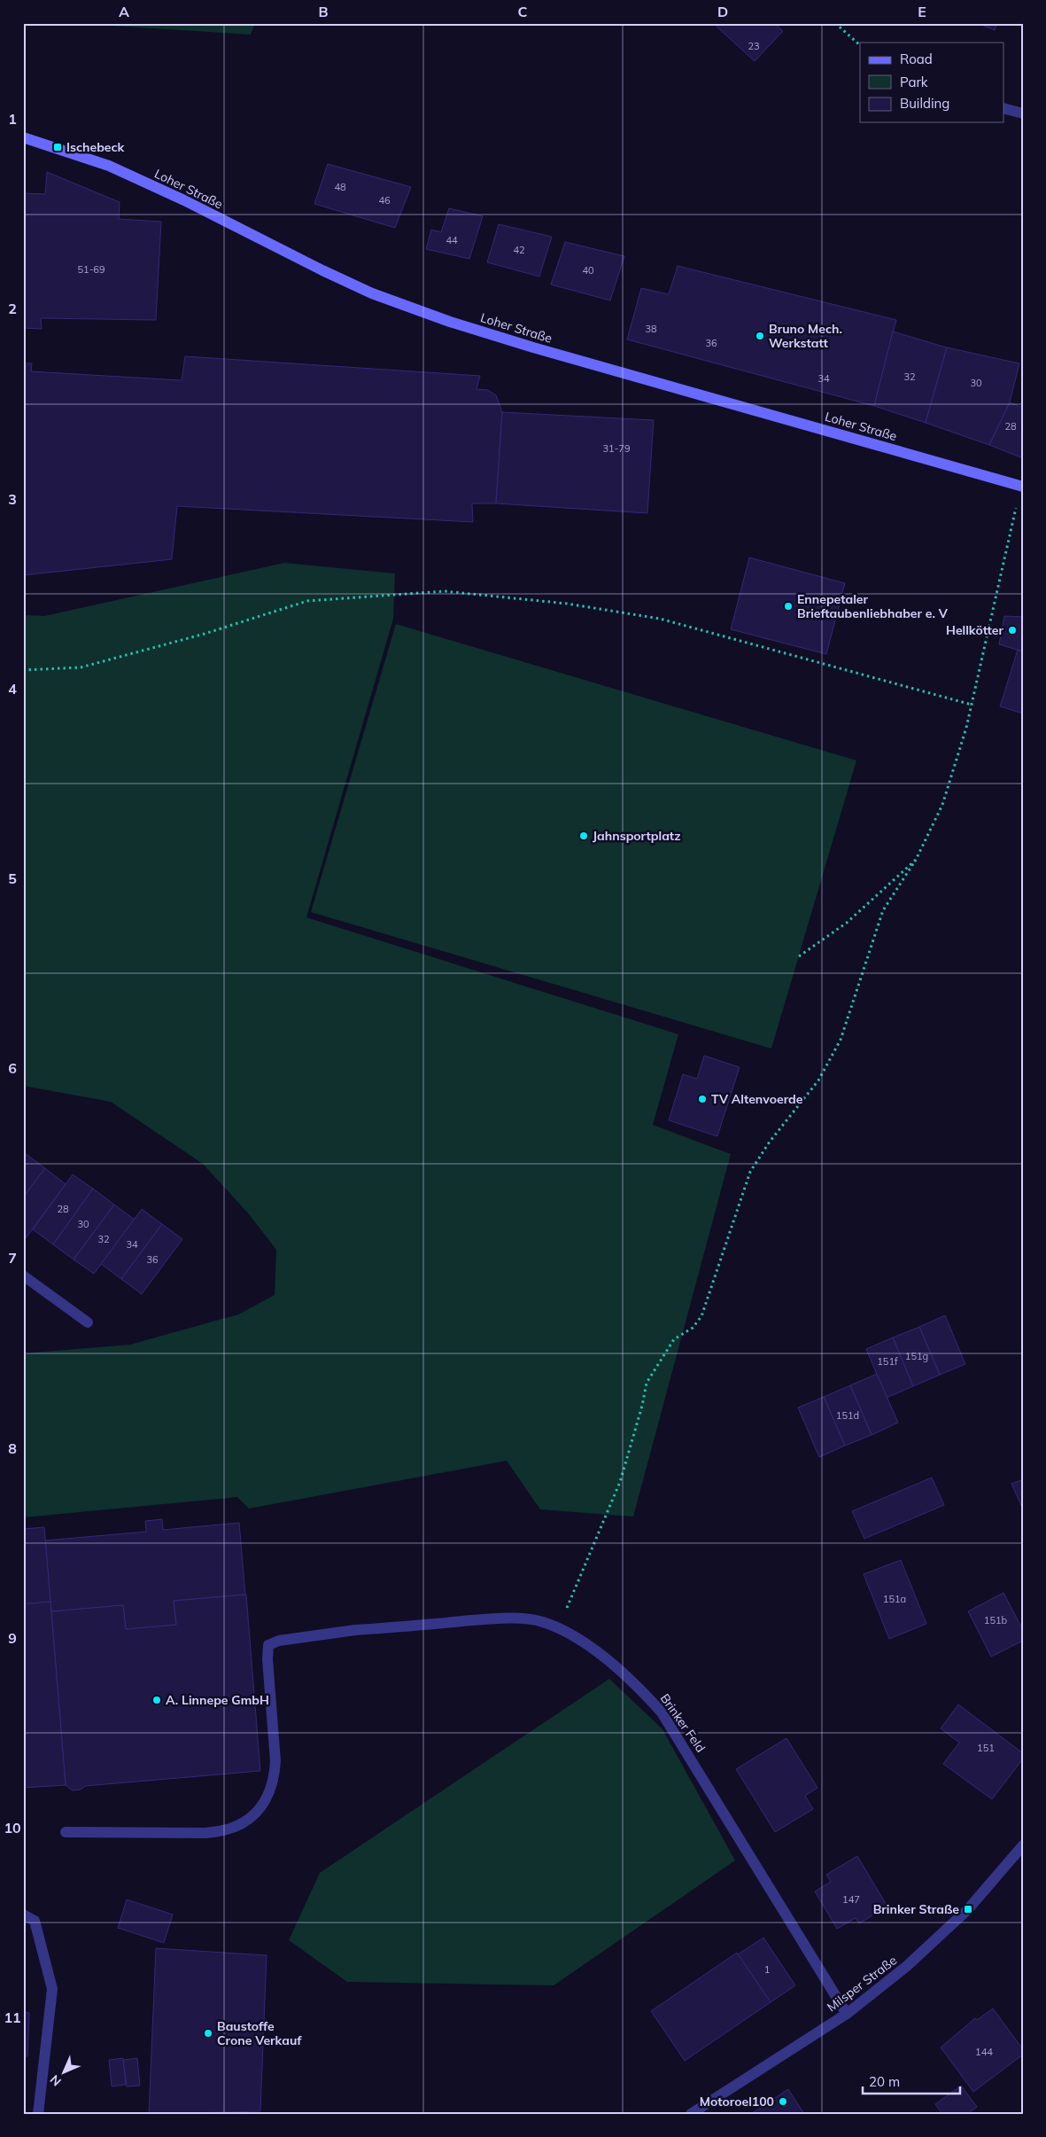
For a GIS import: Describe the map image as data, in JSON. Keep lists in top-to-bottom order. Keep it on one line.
{"streets":{"main road":["Loher Straße"],"street":["Brinker Feld","Milsper Straße"]},"crossings":[["Brinker Feld","Milsper Straße"]],"places":{"transit":["Ischebeck","Brinker Straße"],"other":["Bruno Mech. Werkstatt","Ennepetaler Brieftaubenliebhaber e. V","Hellkötter","Jahnsportplatz","TV Altenvoerde","A. Linnepe GmbH","Baustoffe Crone Verkauf","Motoroel100"]},"house_numbers":["23","48","46","44","42","51-69","40","38","36","32","34","30","28","31-79","28","30","32","34","36","151g","151f","151d","151a","151b","151","147","1","144"],"legend":["Road","Park","Building"],"scale_bar":"20 m","north":"bottom left","grid":{"columns":["A","B","C","D","E"],"rows":["1","2","3","4","5","6","7","8","9","10","11"]}}
